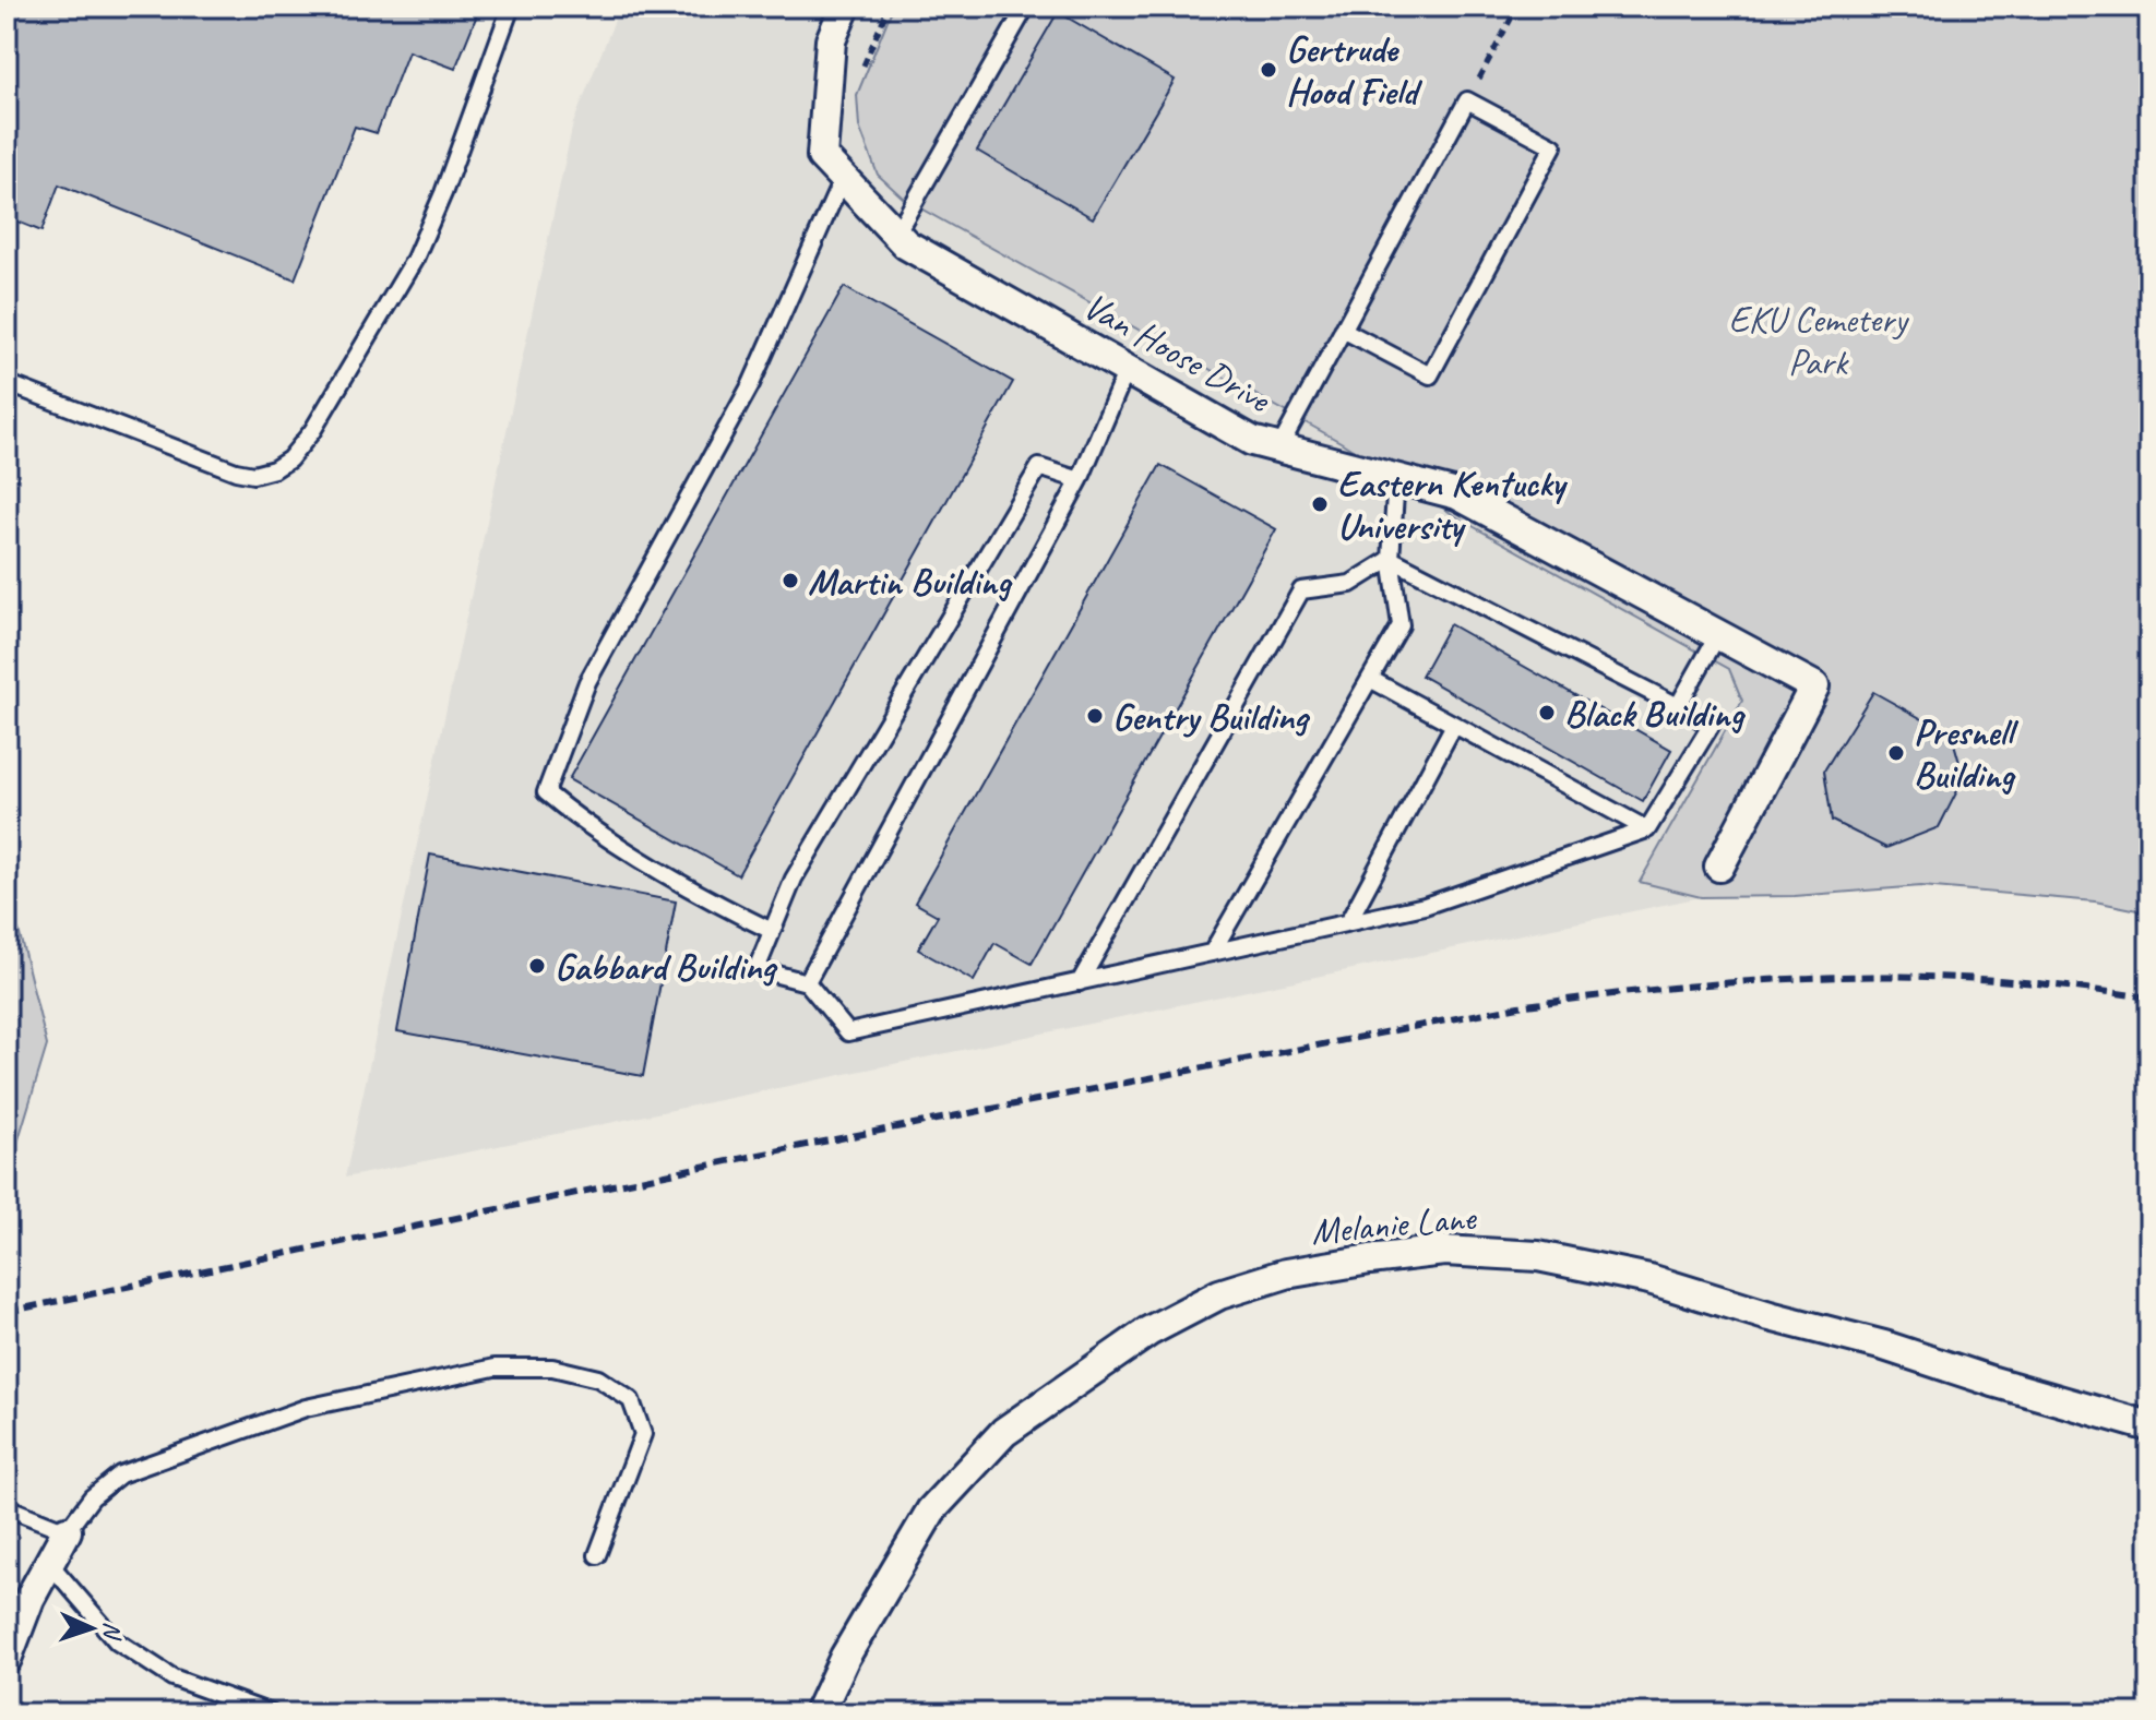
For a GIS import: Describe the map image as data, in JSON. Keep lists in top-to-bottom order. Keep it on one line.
{"streets":{"street":["Van Hoose Drive","Melanie Lane"]},"parks":["EKU Cemetery Park"],"places":["Gertrude Hood Field","Eastern Kentucky University","Martin Building","Black Building","Gentry Building","Presnell Building","Gabbard Building"],"north":"right"}
